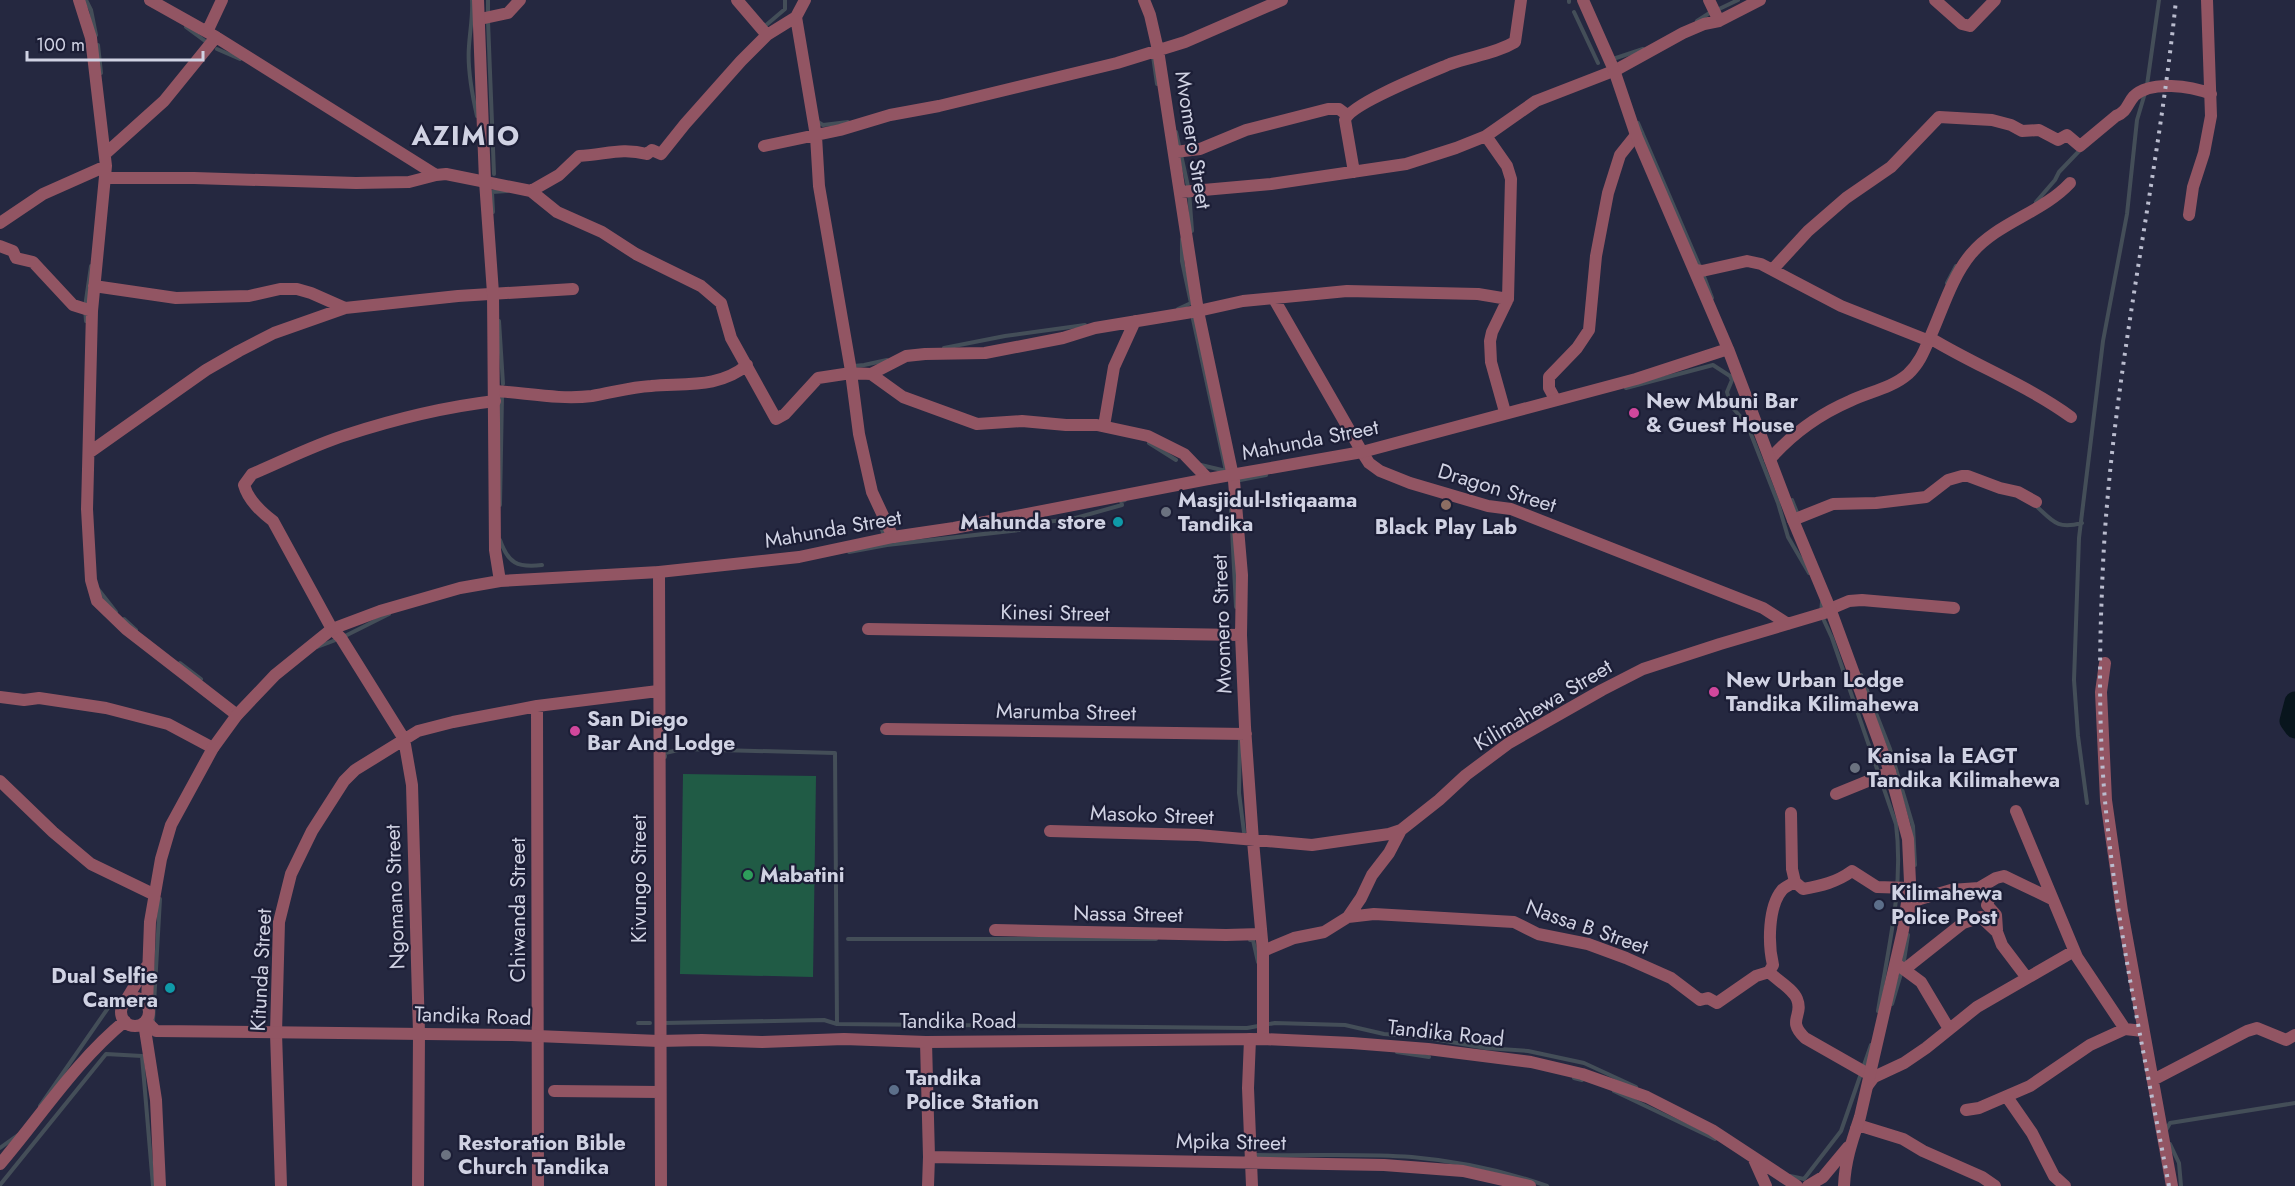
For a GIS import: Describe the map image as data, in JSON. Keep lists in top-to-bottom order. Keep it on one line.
{"streets":{"street":["Mvomero Street","Mahunda Street","Dragon Street","Kinesi Street","Kilimahewa Street","Marumba Street","Masoko Street","Kivungo Street","Ngomano Street","Chiwanda Street","Nassa Street","Nassa B Street","Kitunda Street","Tandika Road","Mpika Street"]},"crossings":[["Mvomero Street","Mahunda Street"],["Mvomero Street","Kinesi Street"],["Mvomero Street","Kilimahewa Street"],["Mvomero Street","Marumba Street"],["Mvomero Street","Masoko Street"],["Mvomero Street","Nassa Street"],["Mvomero Street","Tandika Road"],["Mahunda Street","Dragon Street"],["Mahunda Street","Kivungo Street"],["Mahunda Street","Ngomano Street"],["Mahunda Street","Tandika Road"],["Dragon Street","Kilimahewa Street"],["Kilimahewa Street","Masoko Street"],["Kivungo Street","Kitunda Street"],["Kivungo Street","Tandika Road"],["Ngomano Street","Kitunda Street"],["Ngomano Street","Tandika Road"],["Chiwanda Street","Kitunda Street"],["Chiwanda Street","Tandika Road"],["Kitunda Street","Tandika Road"]],"districts":["AZIMIO"],"places":["New Mbuni Bar & Guest House","Black Play Lab","Masjidul-Istiqaama Tandika","Mahunda store","New Urban Lodge Tandika Kilimahewa","San Diego Bar And Lodge","Kanisa la EAGT Tandika Kilimahewa","Mabatini","Kilimahewa Police Post","Dual Selfie Camera","Tandika Police Station","Restoration Bible Church Tandika"],"scale_bar":"100 m"}
